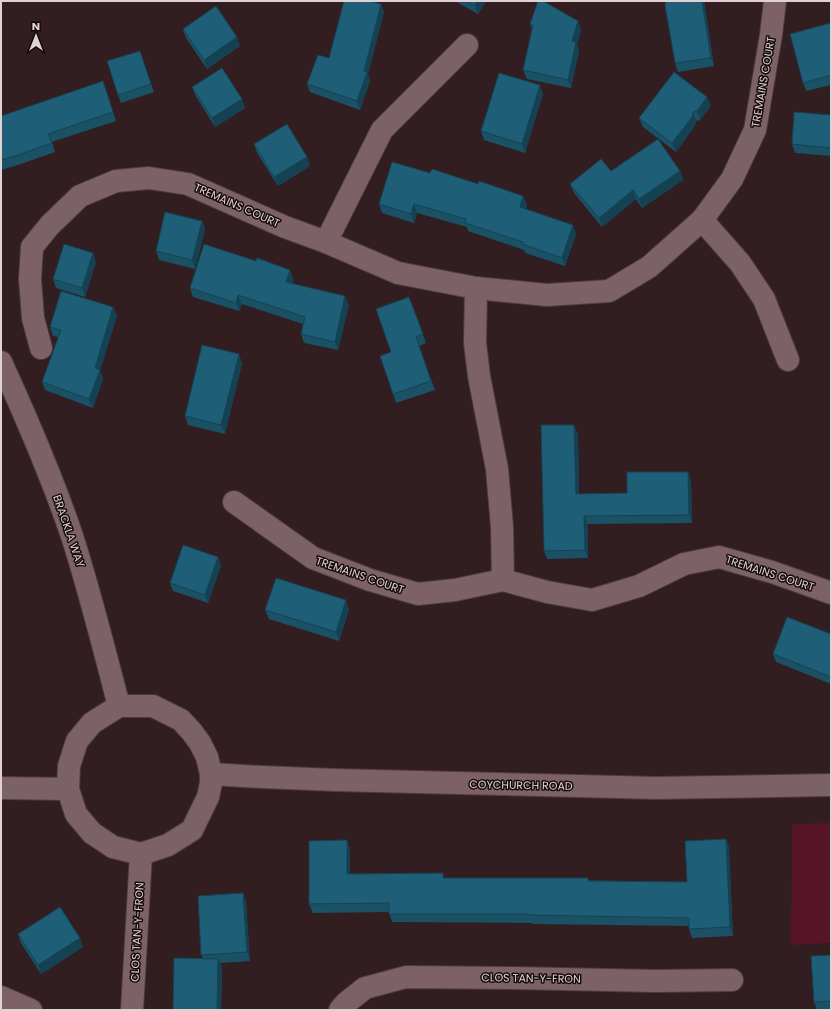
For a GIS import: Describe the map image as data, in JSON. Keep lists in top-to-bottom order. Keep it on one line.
{"streets":{"street":["TREMAINS COURT","BRACKLA WAY","COYCHURCH ROAD","CLOS TAN-Y-FRON"]},"north":"top"}
